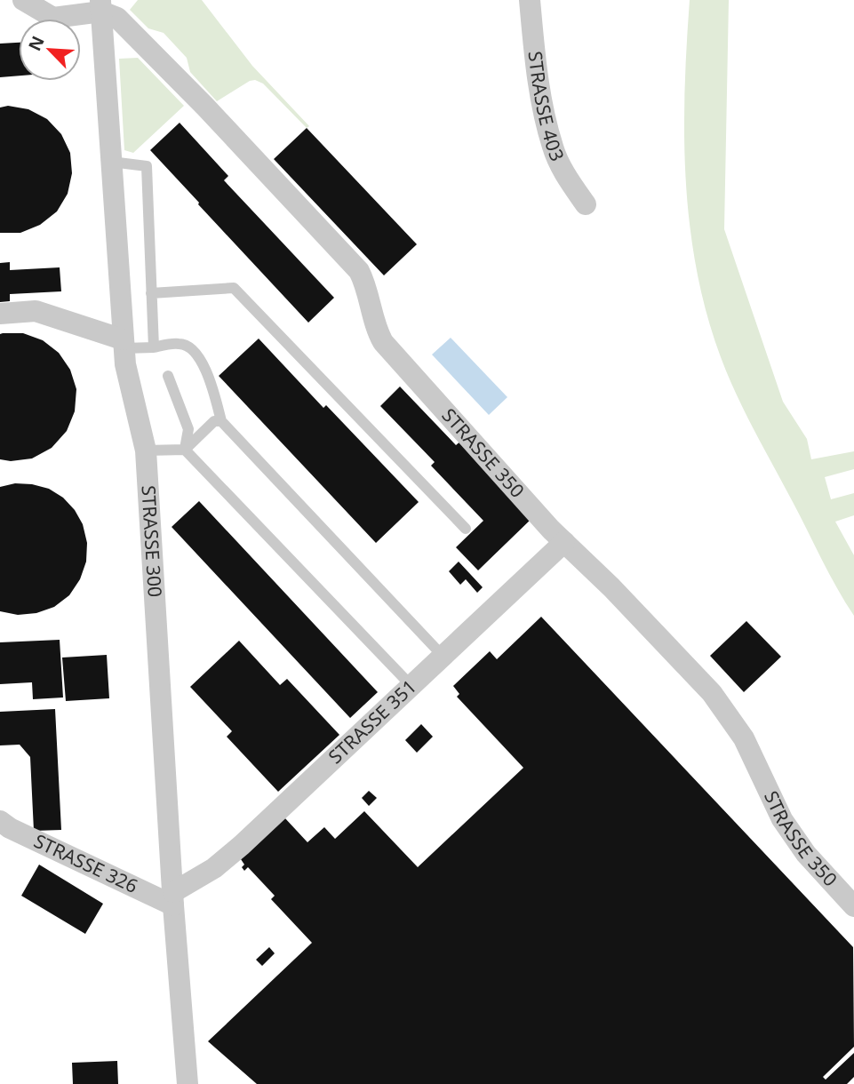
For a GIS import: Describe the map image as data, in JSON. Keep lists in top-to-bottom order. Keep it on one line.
{"streets":{"street":["STRASSE 403","STRASSE 350","STRASSE 300","STRASSE 351","STRASSE 326"]},"crossings":[["STRASSE 350","STRASSE 300"],["STRASSE 350","STRASSE 351"],["STRASSE 300","STRASSE 351"],["STRASSE 300","STRASSE 326"],["STRASSE 351","STRASSE 326"]],"north":"top left"}
